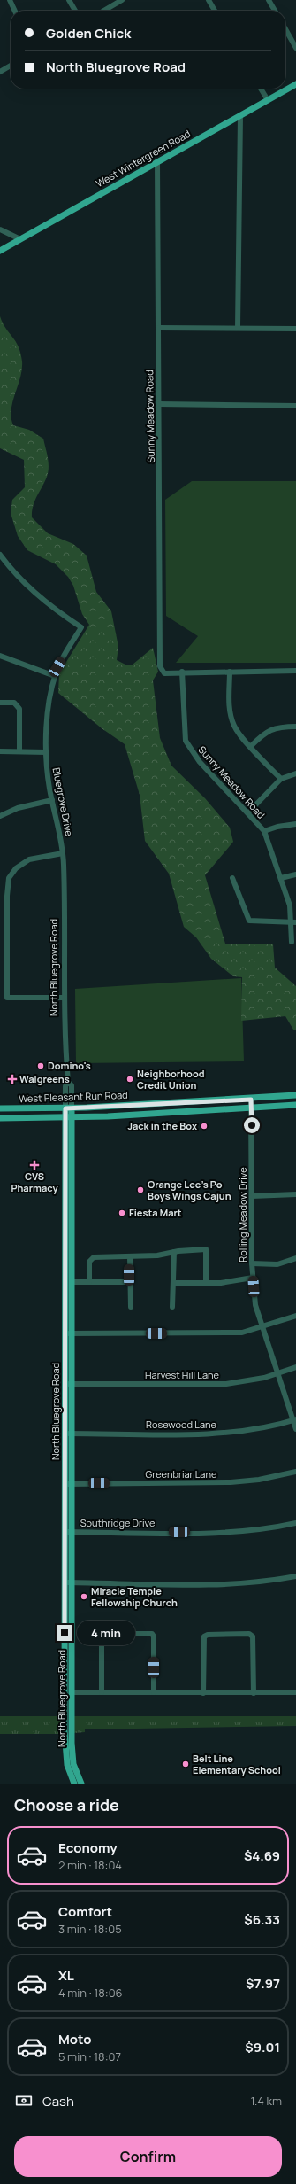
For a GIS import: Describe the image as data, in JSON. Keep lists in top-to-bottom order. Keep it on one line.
{"streets":{"main road":["West Wintergreen Road","North Bluegrove Road","West Pleasant Run Road"],"street":["Sunny Meadow Road","Bluegrove Drive","Rolling Meadow Drive","Harvest Hill Lane","Rosewood Lane","Greenbriar Lane","Southridge Drive"]},"crossings":[["West Wintergreen Road","Sunny Meadow Road"],["Bluegrove Drive","North Bluegrove Road"],["North Bluegrove Road","West Pleasant Run Road"],["North Bluegrove Road","Harvest Hill Lane"],["North Bluegrove Road","Rosewood Lane"],["North Bluegrove Road","Greenbriar Lane"],["North Bluegrove Road","Southridge Drive"],["West Pleasant Run Road","Rolling Meadow Drive"],["Rolling Meadow Drive","Harvest Hill Lane"],["Rolling Meadow Drive","Rosewood Lane"]],"places":{"other":["Domino's","Neighborhood Credit Union","Jack in the Box","Orange Lee's Po Boys Wings Cajun","Fiesta Mart","Miracle Temple Fellowship Church","Belt Line Elementary School"],"health":["Walgreens","CVS Pharmacy"]},"page":{"banner":["Golden Chick","North Bluegrove Road"],"bubble":"4 min","heading":"Choose a ride","list":[{"name":"Economy","note":"2 min · 18:04","value":"$4.69"},{"name":"Comfort","note":"3 min · 18:05","value":"$6.33"},{"name":"XL","note":"4 min · 18:06","value":"$7.97"},{"name":"Moto","note":"5 min · 18:07","value":"$9.01"}],"pay":["Cash","1.4 km"],"buttons":"Confirm"}}
